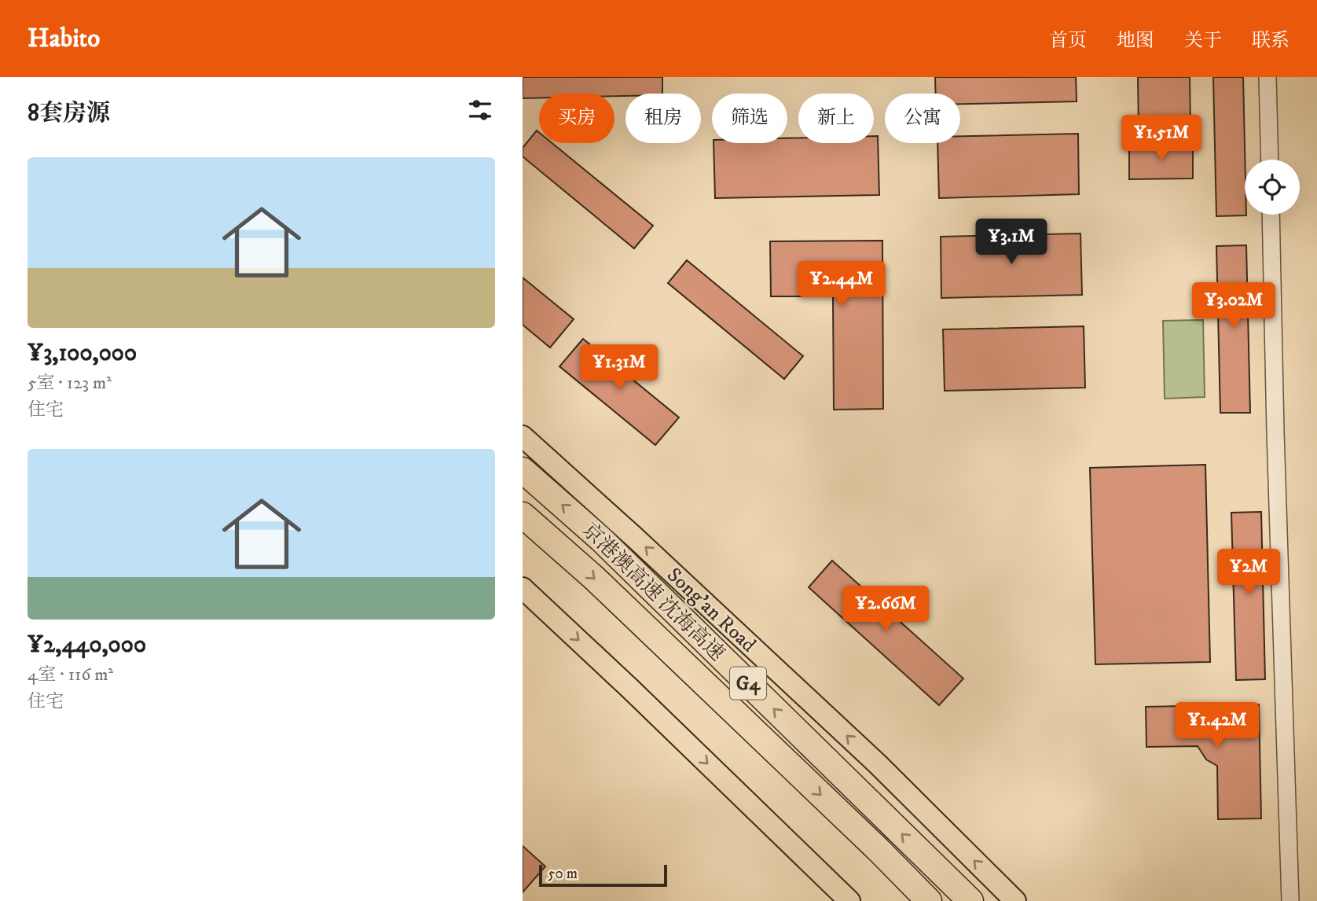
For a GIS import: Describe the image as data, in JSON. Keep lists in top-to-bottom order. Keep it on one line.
{"streets":{"highway":["京港澳高速 沈海高速","G4"],"main road":["Song'an Road"]},"scale_bar":"50 m","page":{"header":"Habito","nav":["首页","地图","关于","联系"],"heading":"8套房源","chip":["买房","租房","筛选","新上","公寓"],"price":["¥1.51M","¥3.1M","¥2.44M","¥3.02M","¥1.31M","¥2M","¥2.66M","¥1.42M"],"list":[{"name":"¥3,100,000","note":"5室 · 123 m² · 住宅"},{"name":"¥2,440,000","note":"4室 · 116 m² · 住宅"}],"scale":"50 m"}}
